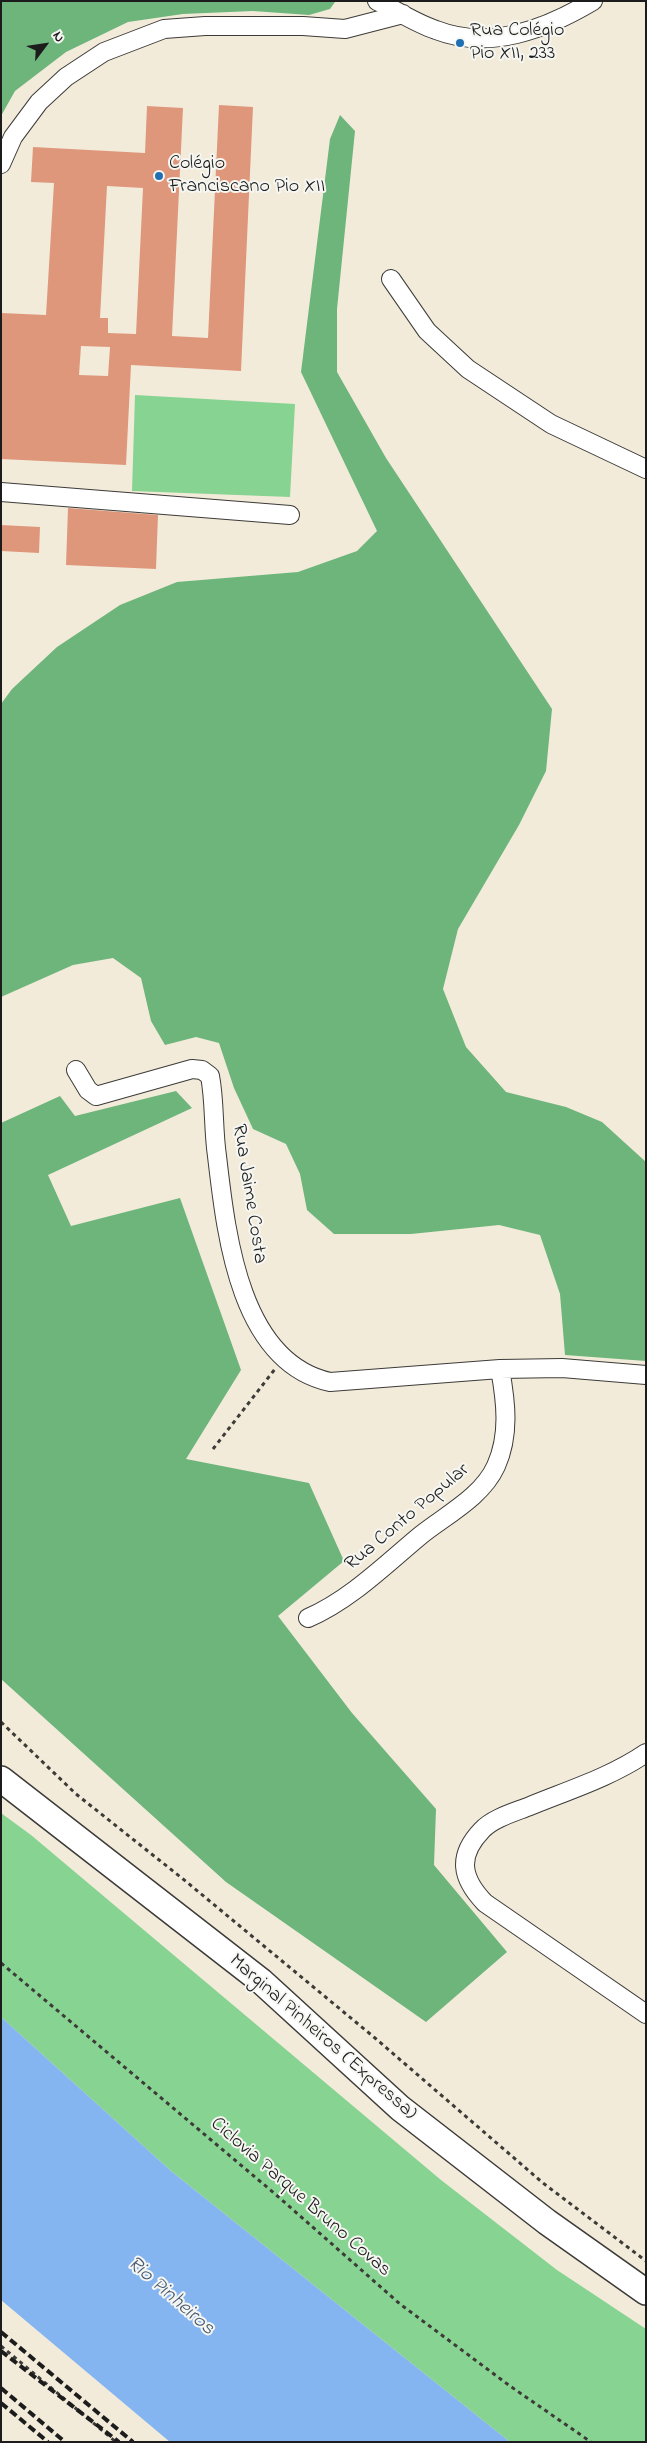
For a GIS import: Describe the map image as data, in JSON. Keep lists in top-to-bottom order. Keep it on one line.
{"streets":{"highway":["Marginal Pinheiros (Expressa)"],"street":["Rua Jaime Costa","Rua Conto Popular"],"path":["Ciclovia Parque Bruno Covas"]},"crossings":[["Rua Jaime Costa","Rua Conto Popular"]],"water":["Rio Pinheiros"],"places":["Rua Colégio Pio XII, 233","Colégio Franciscano Pio XII"],"north":"top right"}
